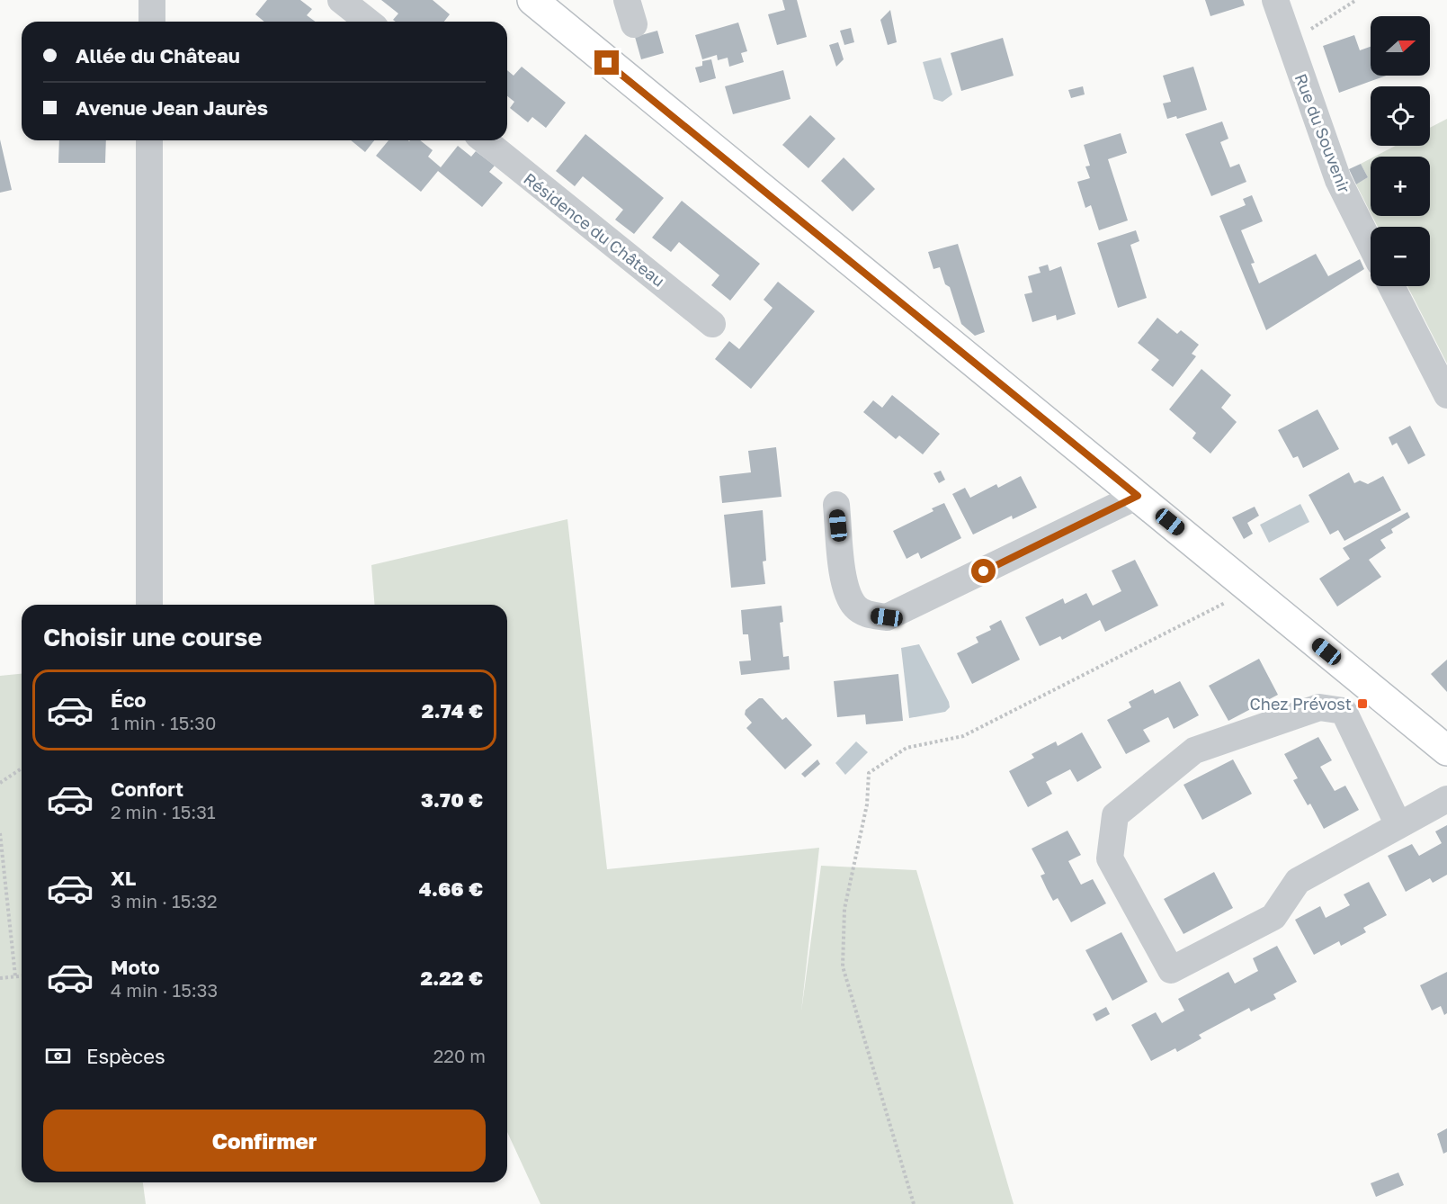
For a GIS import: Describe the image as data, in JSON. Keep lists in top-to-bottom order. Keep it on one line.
{"streets":{"street":["Rue du Souvenir","Résidence du Château"]},"places":{"transit":["Chez Prévost"]},"north":"right","page":{"map_buttons":["+","−"],"banner":["Allée du Château","Avenue Jean Jaurès"],"heading":"Choisir une course","list":[{"name":"Éco","note":"1 min · 15:30","value":"2.74 €"},{"name":"Confort","note":"2 min · 15:31","value":"3.70 €"},{"name":"XL","note":"3 min · 15:32","value":"4.66 €"},{"name":"Moto","note":"4 min · 15:33","value":"2.22 €"}],"pay":["Espèces","220 m"],"buttons":"Confirmer"}}
